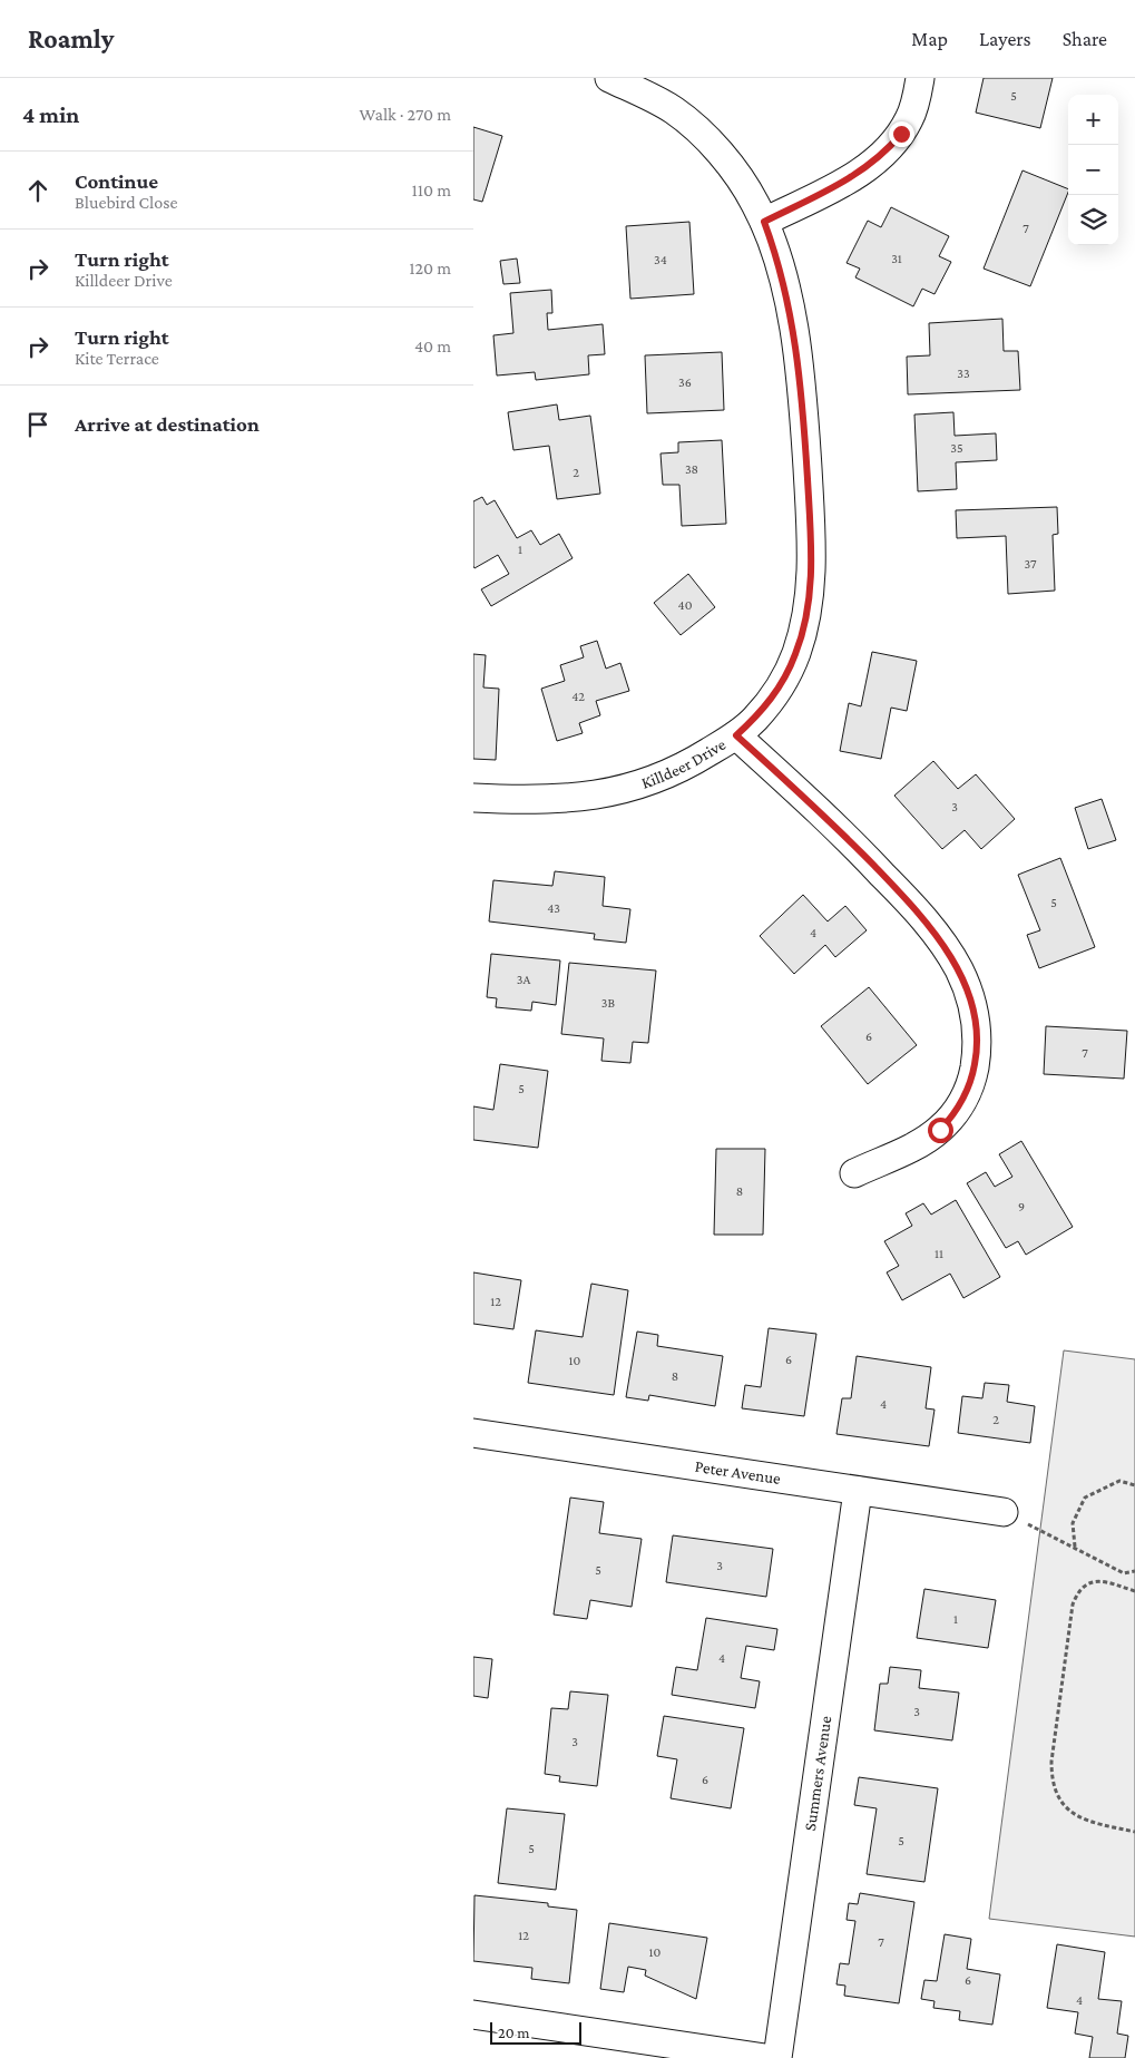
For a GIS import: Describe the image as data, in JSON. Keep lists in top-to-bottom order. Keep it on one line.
{"streets":{"street":["Killdeer Drive","Peter Avenue","Summers Avenue"]},"crossings":[["Peter Avenue","Summers Avenue"]],"house_numbers":["5","7","31","34","33","36","35","38","2","1","37","40","42","3","5","43","4","3A","3B","6","7","5","8","9","11","12","6","10","8","4","2","3","5","1","4","3","3","6","5","5","12","7","10","6","4"],"scale_bar":"20 m","page":{"header":"Roamly","nav":["Map","Layers","Share"],"heading":["4 min","Walk · 270 m"],"map_buttons":["+","−"],"list":[["Continue","Bluebird Close","110 m"],["Turn right","Killdeer Drive","120 m"],["Turn right","Kite Terrace","40 m"],"Arrive at destination"],"scale":"20 m"}}
